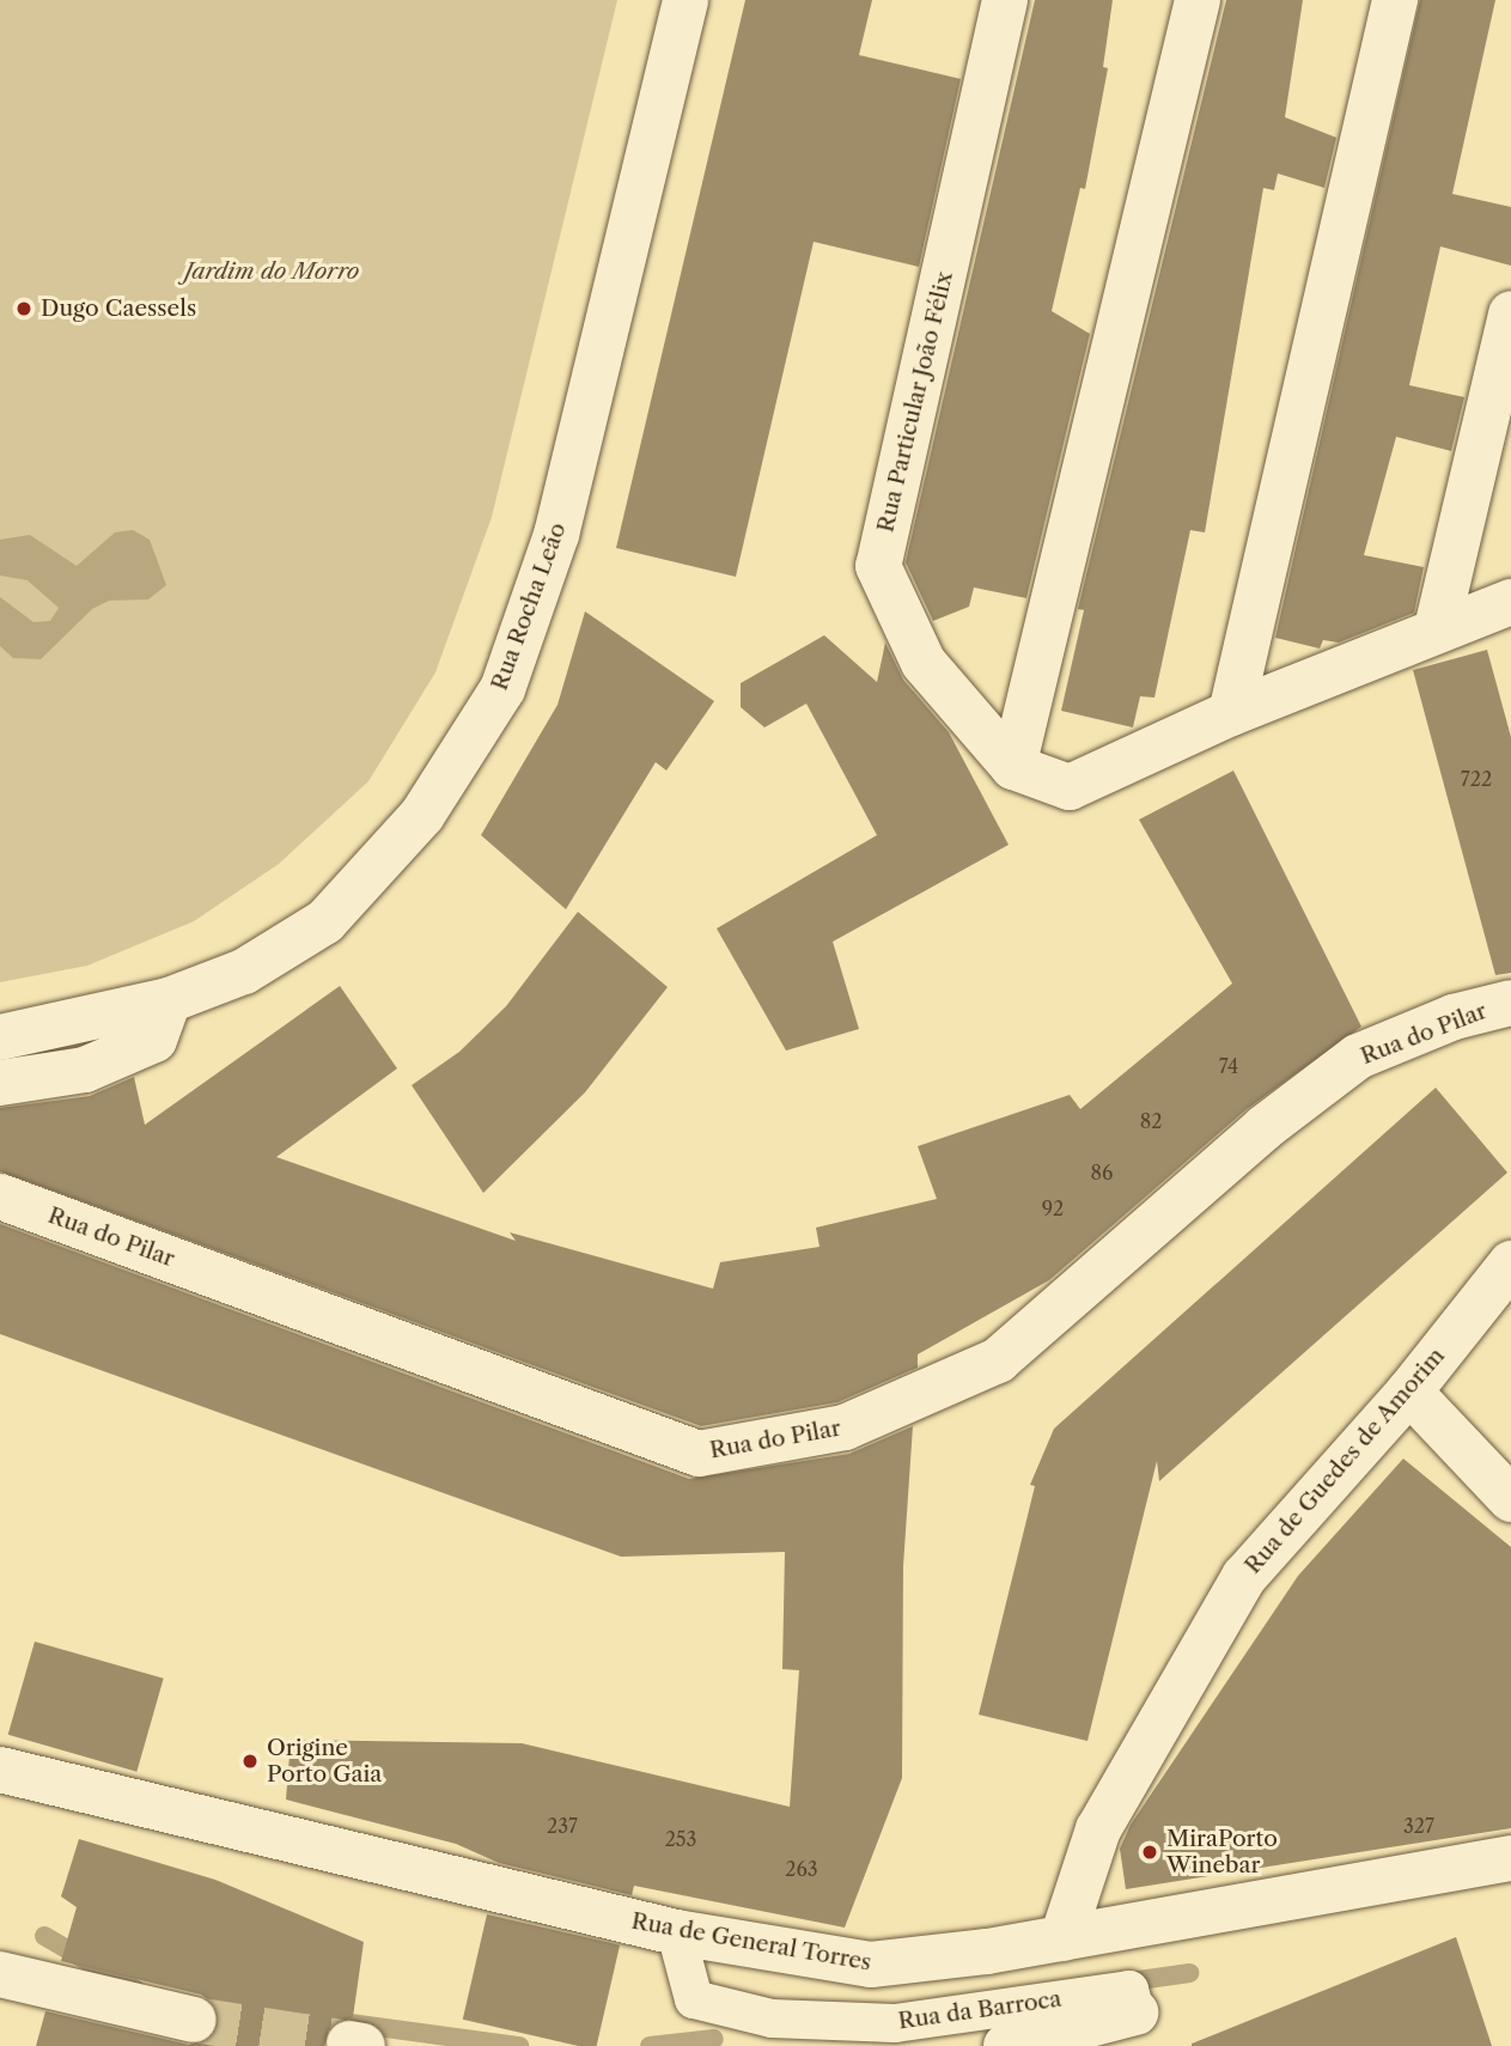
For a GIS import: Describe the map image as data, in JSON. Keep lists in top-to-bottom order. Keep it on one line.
{"streets":{"street":["Rua Particular João Félix","Rua Rocha Leão","Rua do Pilar","Rua de Guedes de Amorim","Rua de General Torres","Rua da Barroca"]},"crossings":[["Rua de Guedes de Amorim","Rua de General Torres"],["Rua de General Torres","Rua da Barroca"]],"parks":["Jardim do Morro"],"places":["Dugo Caessels","Origine Porto Gaia","MiraPorto Winebar"],"house_numbers":["722","74","82","86","92","237","327","253","263"]}
